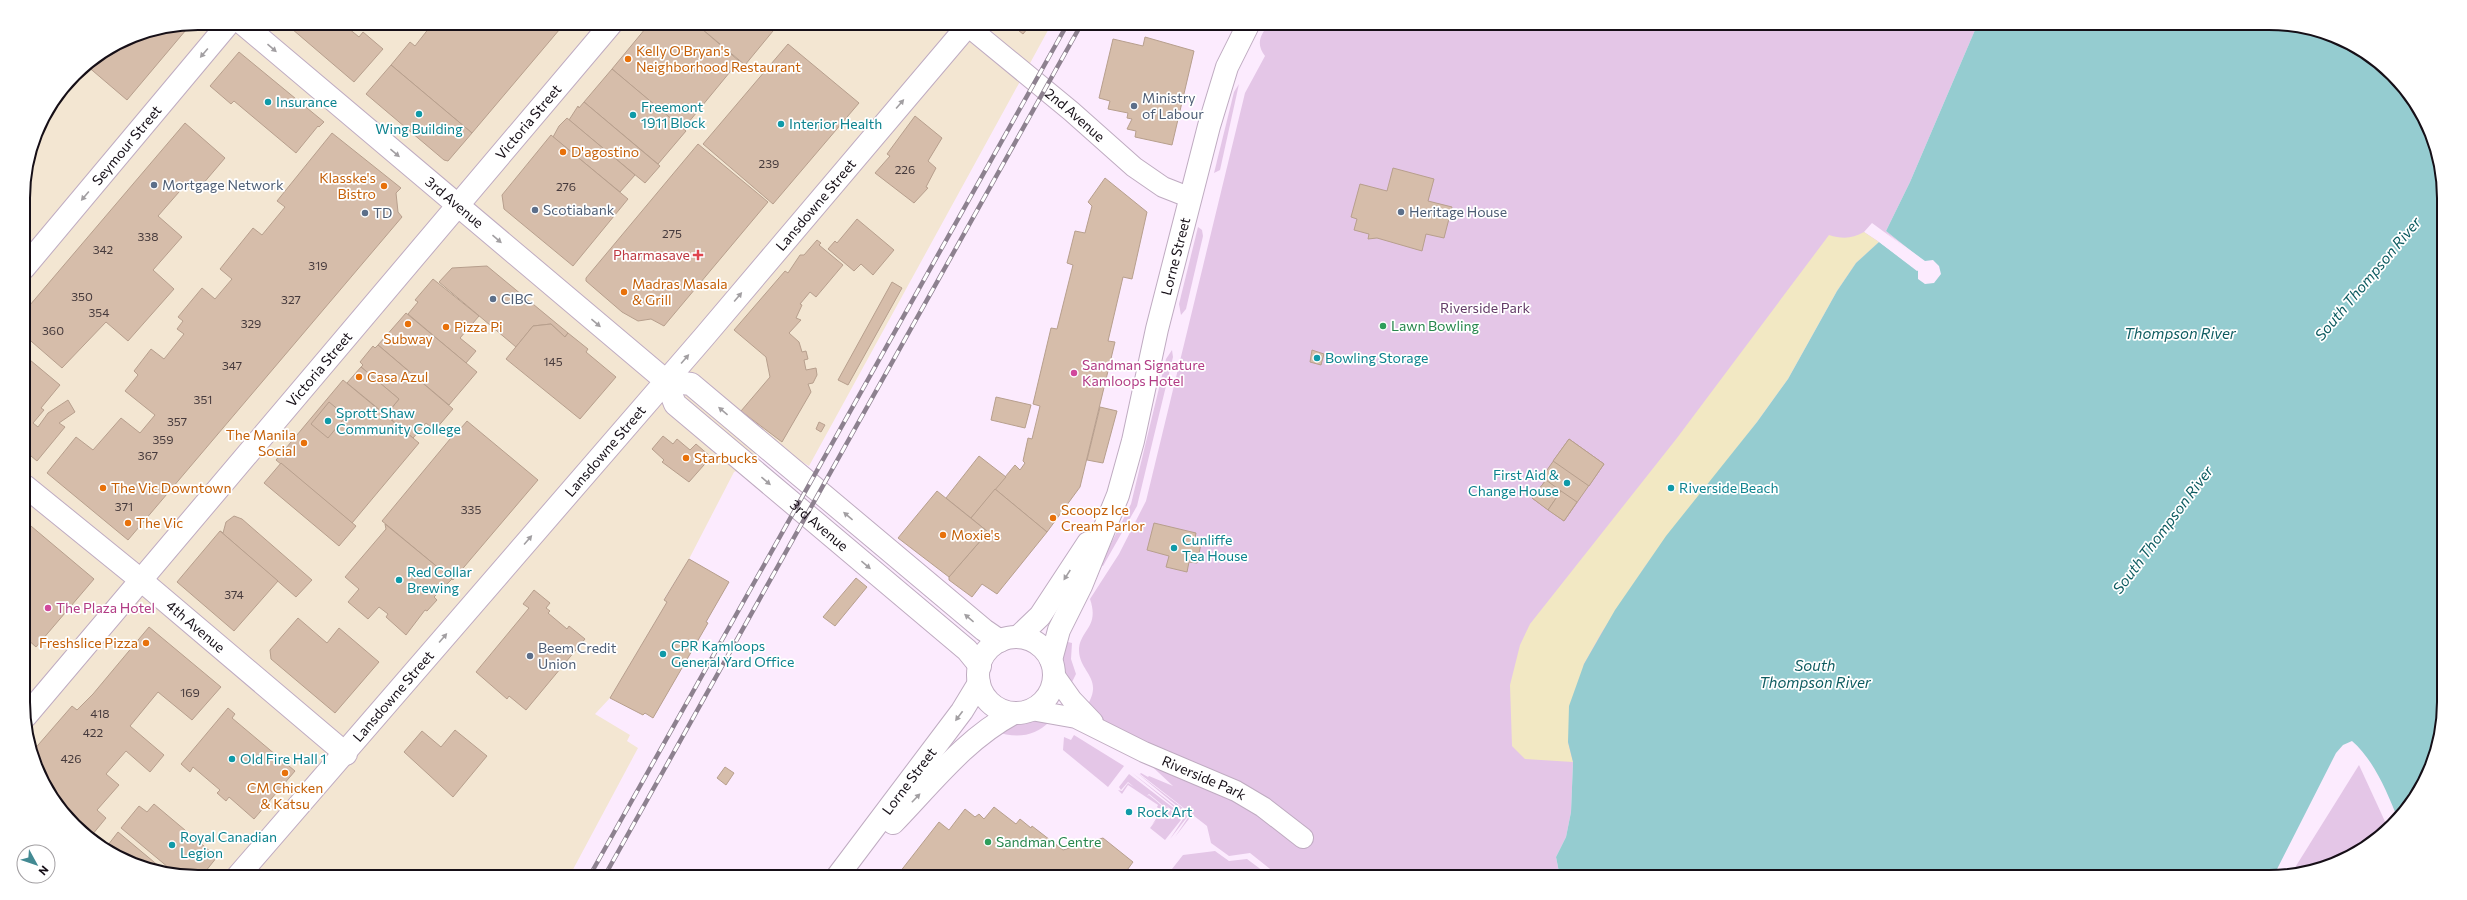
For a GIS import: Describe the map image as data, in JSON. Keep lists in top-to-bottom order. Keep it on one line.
{"streets":{"street":["2nd Avenue","Victoria Street","Seymour Street","3rd Avenue","Lansdowne Street","Lorne Street","4th Avenue","Riverside Park"]},"crossings":[["2nd Avenue","Lorne Street"],["Victoria Street","3rd Avenue"],["Victoria Street","4th Avenue"],["3rd Avenue","Lansdowne Street"],["3rd Avenue","Lorne Street"],["3rd Avenue","Riverside Park"],["Lansdowne Street","4th Avenue"],["Lorne Street","Riverside Park"]],"one_way":["Seymour Street","Lansdowne Street"],"water":["South Thompson River","Thompson River"],"parks":["Riverside Park"],"places":{"other":["Kelly O'Bryan's Neighborhood Restaurant","Insurance","Ministry of Labour","Wing Building","Freemont 1911 Block","Interior Health","D'agostino","Mortgage Network","Klasske's Bistro","Scotiabank","Heritage House","TD","Madras Masala & Grill","CIBC","Subway","Lawn Bowling","Pizza Pi","Bowling Storage","Sandman Signature Kamloops Hotel","Casa Azul","Sprott Shaw Community College","The Manila Social","Starbucks","First Aid & Change House","The Vic Downtown","Riverside Beach","Scoopz Ice Cream Parlor","The Vic","Moxie's","Cunliffe Tea House","Red Collar Brewing","The Plaza Hotel","Freshslice Pizza","CPR Kamloops General Yard Office","Beem Credit Union","Old Fire Hall 1","CM Chicken & Katsu","Rock Art","Sandman Centre","Royal Canadian Legion"],"health":["Pharmasave"]},"house_numbers":["239","226","276","275","338","342","319","350","327","354","329","360","145","347","351","357","359","367","371","335","374","169","418","422","426"],"north":"bottom right"}
